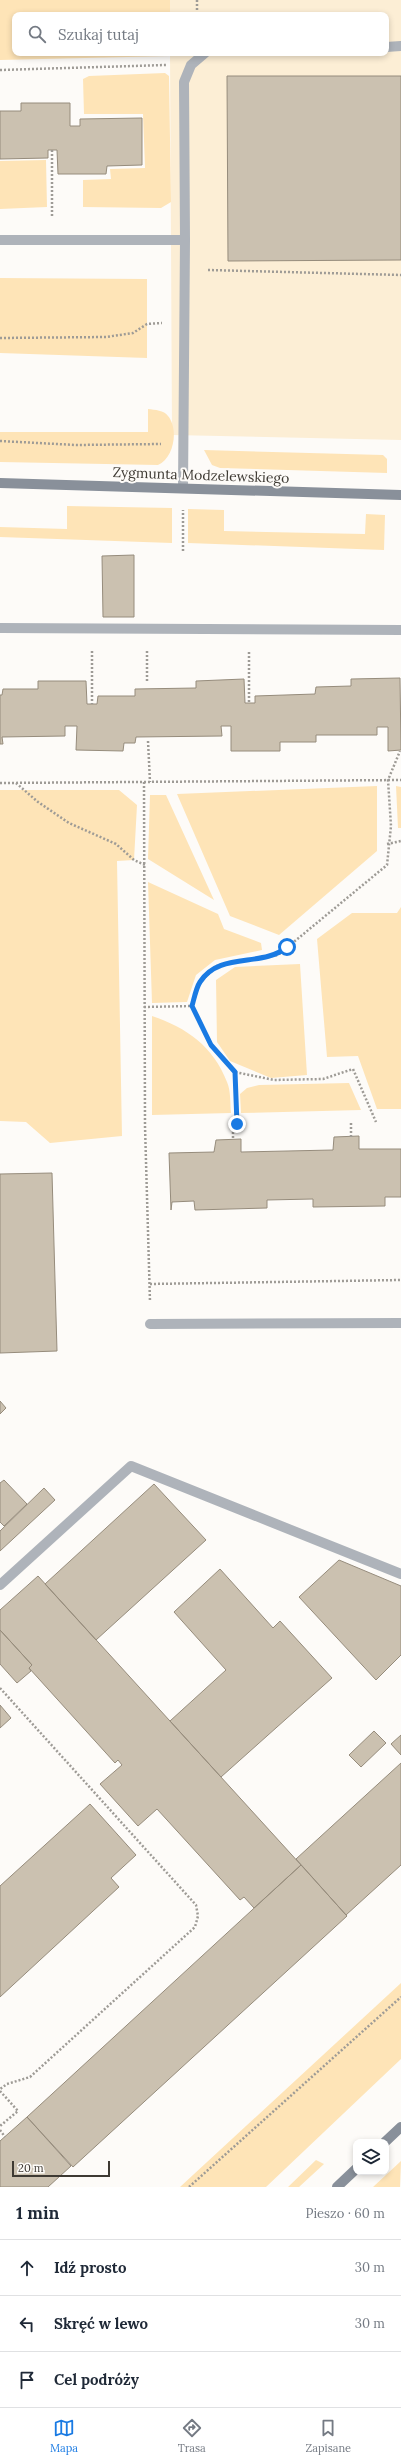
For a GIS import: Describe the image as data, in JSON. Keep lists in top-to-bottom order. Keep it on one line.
{"streets":{"street":["Zygmunta Modzelewskiego"]},"scale_bar":"20 m","page":{"search":"Szukaj tutaj","scale":"20 m","heading":["1 min","Pieszo · 60 m"],"list":[["Idź prosto","30 m"],["Skręć w lewo","30 m"],"Cel podróży"],"nav":["Mapa","Trasa","Zapisane"]}}
